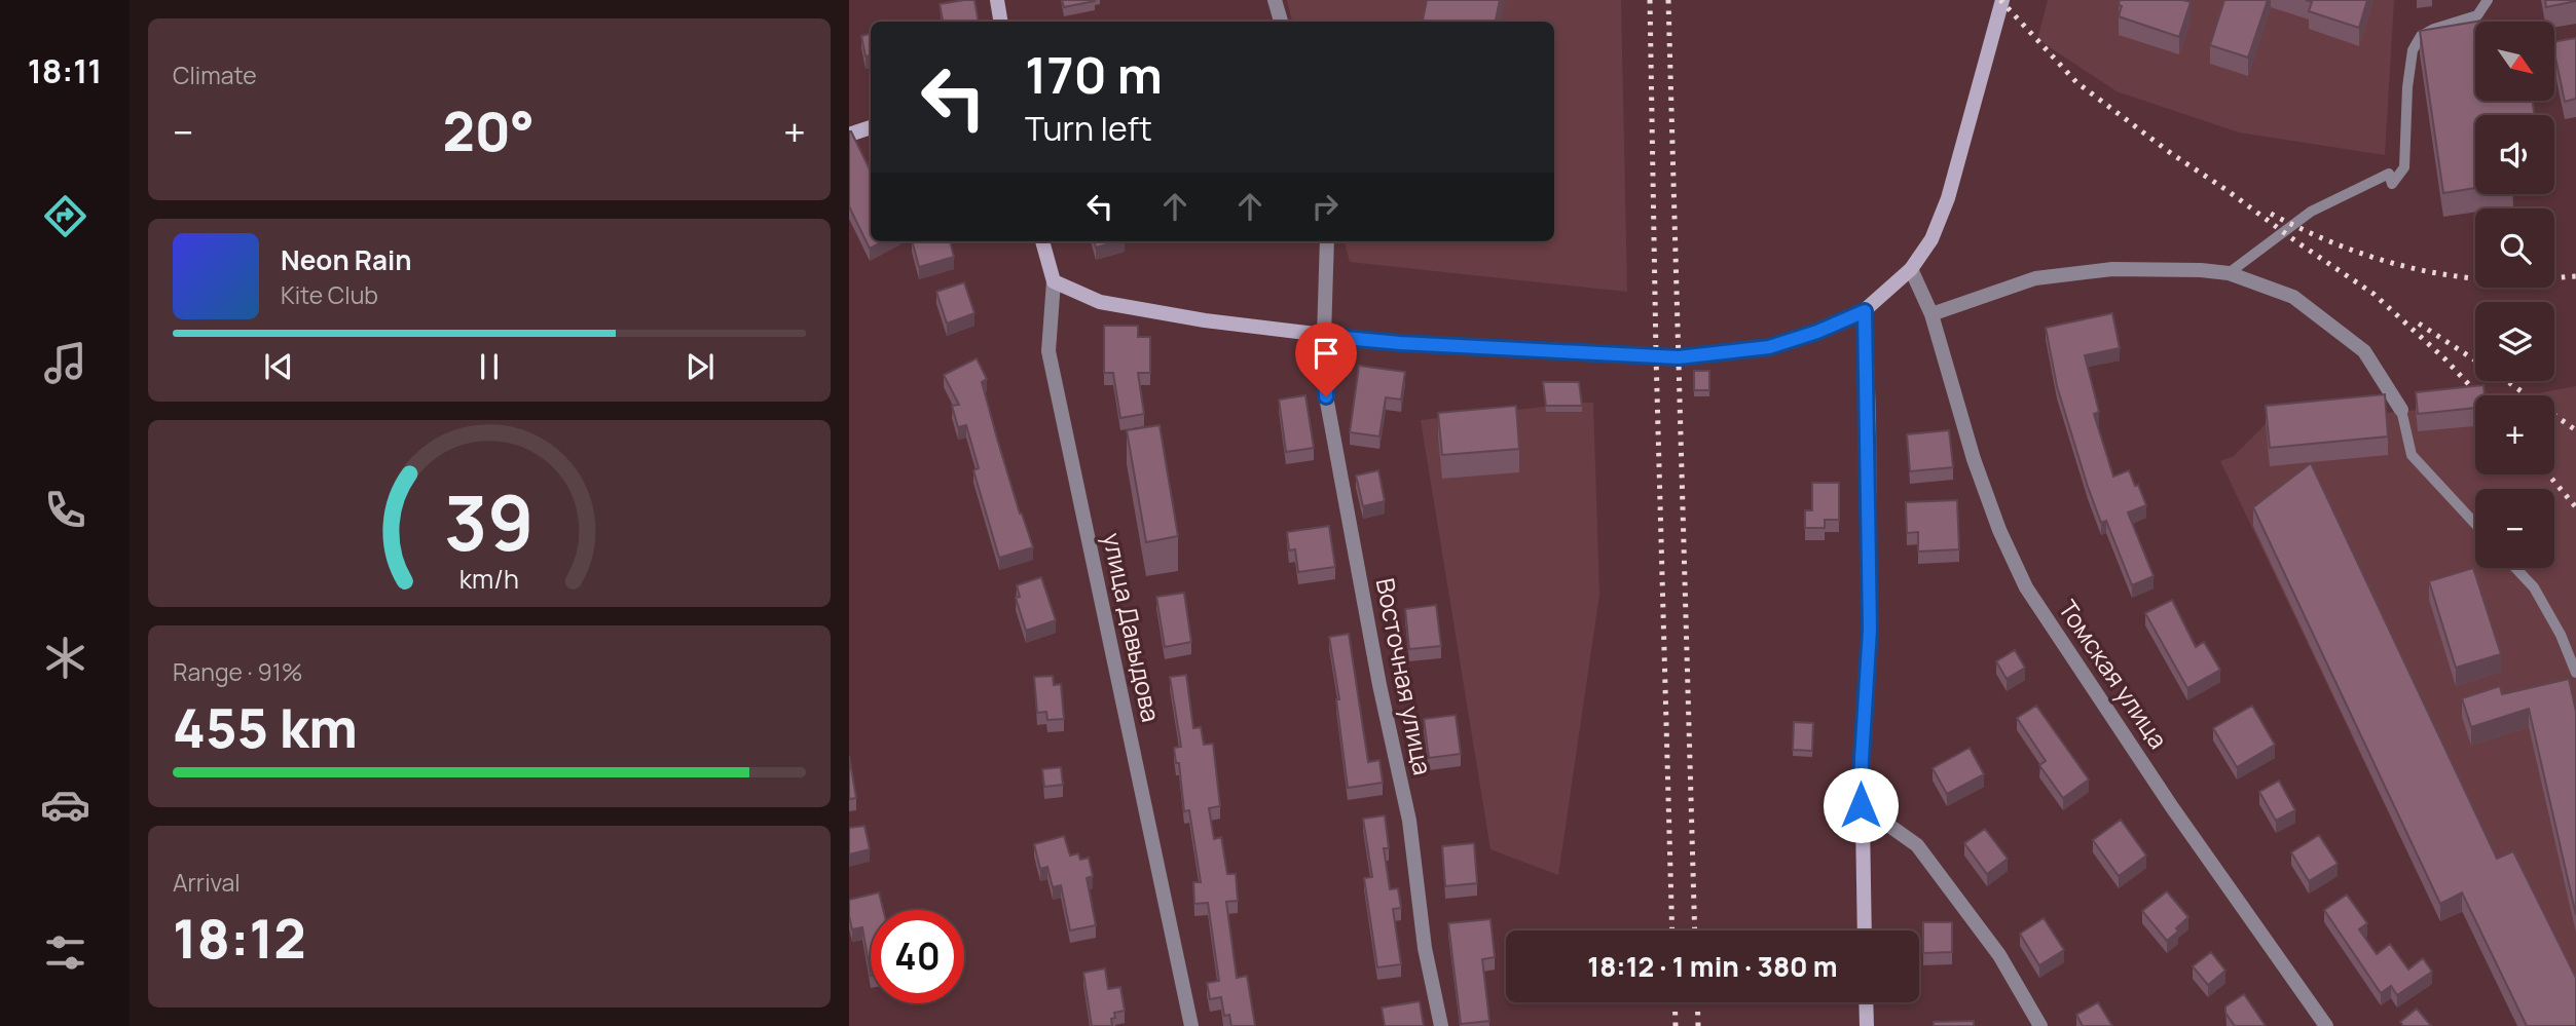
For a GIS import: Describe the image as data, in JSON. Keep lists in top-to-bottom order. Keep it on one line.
{"streets":{"main road":["улица Давыдова"],"street":["Томская улица","Восточная улица"]},"north":"bottom right","page":{"tabs":"18:11","tile":["Climate",["Range · 91%","455 km"],["Arrival","18:12"]],"map_buttons":["+","−"],"turn":["170 m","Turn left"],"heat":["−","20°","+"],"song":["Neon Rain","Kite Club"],"limit":"40","trip":"18:12 · 1 min · 380 m","gauge":["39","km/h"]}}
